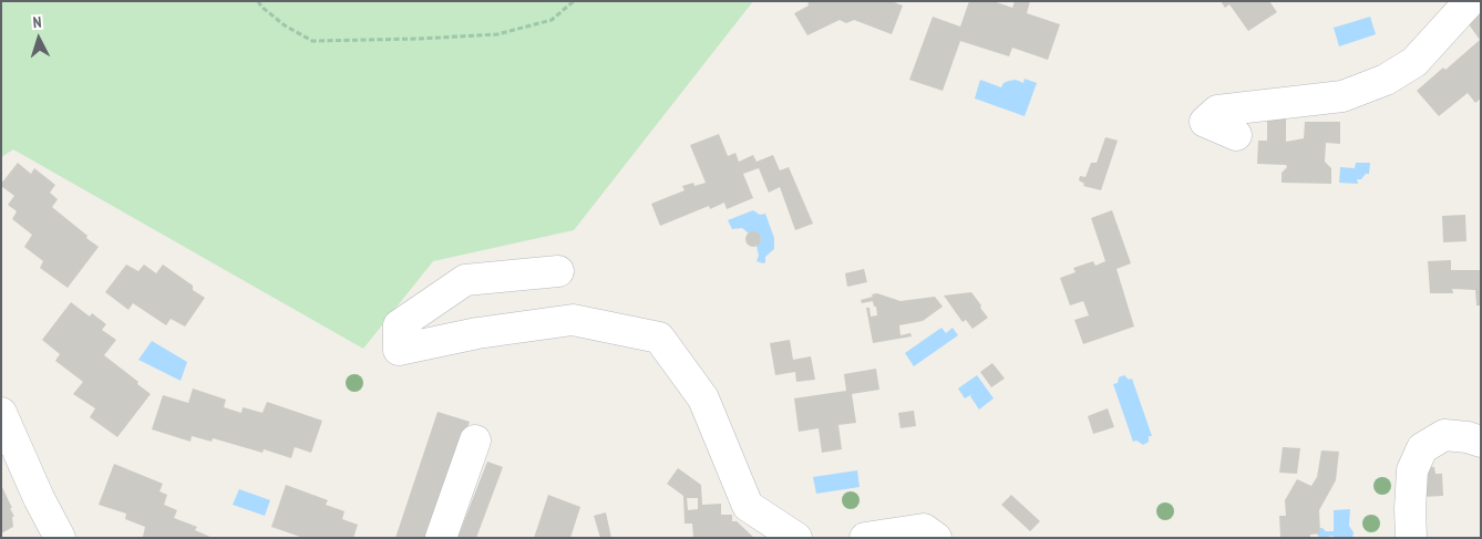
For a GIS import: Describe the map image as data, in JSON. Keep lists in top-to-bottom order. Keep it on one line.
{"north":"top"}
